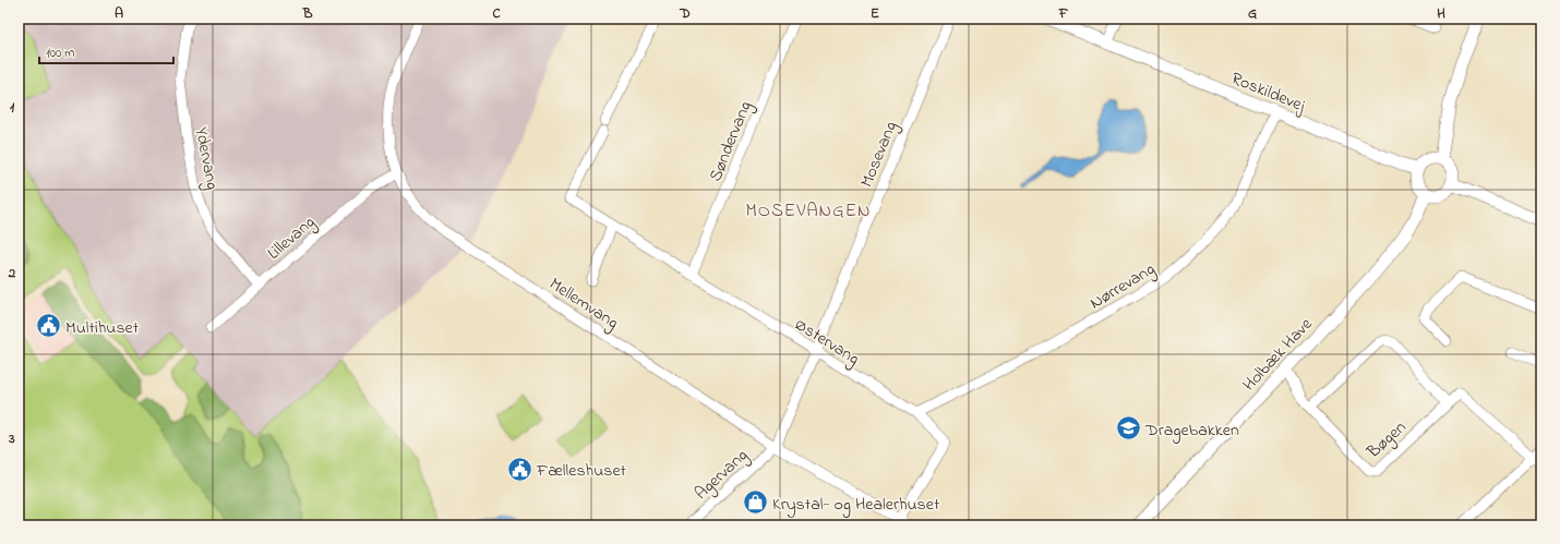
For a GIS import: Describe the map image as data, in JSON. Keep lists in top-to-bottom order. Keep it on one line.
{"streets":{"street":["Roskildevej","Søndervang","Mosevang","Ydervang","Lillevang","Nørrevang","Mellemvang","Østervang","Holbæk Have","Bøgen","Agervang"]},"crossings":[["Roskildevej","Nørrevang"],["Roskildevej","Holbæk Have"],["Søndervang","Østervang"],["Mosevang","Mellemvang"],["Mosevang","Østervang"],["Mosevang","Agervang"],["Ydervang","Lillevang"],["Lillevang","Mellemvang"],["Nørrevang","Østervang"],["Mellemvang","Østervang"],["Mellemvang","Agervang"],["Holbæk Have","Bøgen"]],"districts":["MOSEVANGEN"],"places":{"public building":["Multihuset","Fælleshuset"],"school or university":["Dragebakken"],"shop":["Krystal- og Healerhuset"]},"scale_bar":"100 m","grid":{"columns":["A","B","C","D","E","F","G","H"],"rows":["1","2","3"]}}
